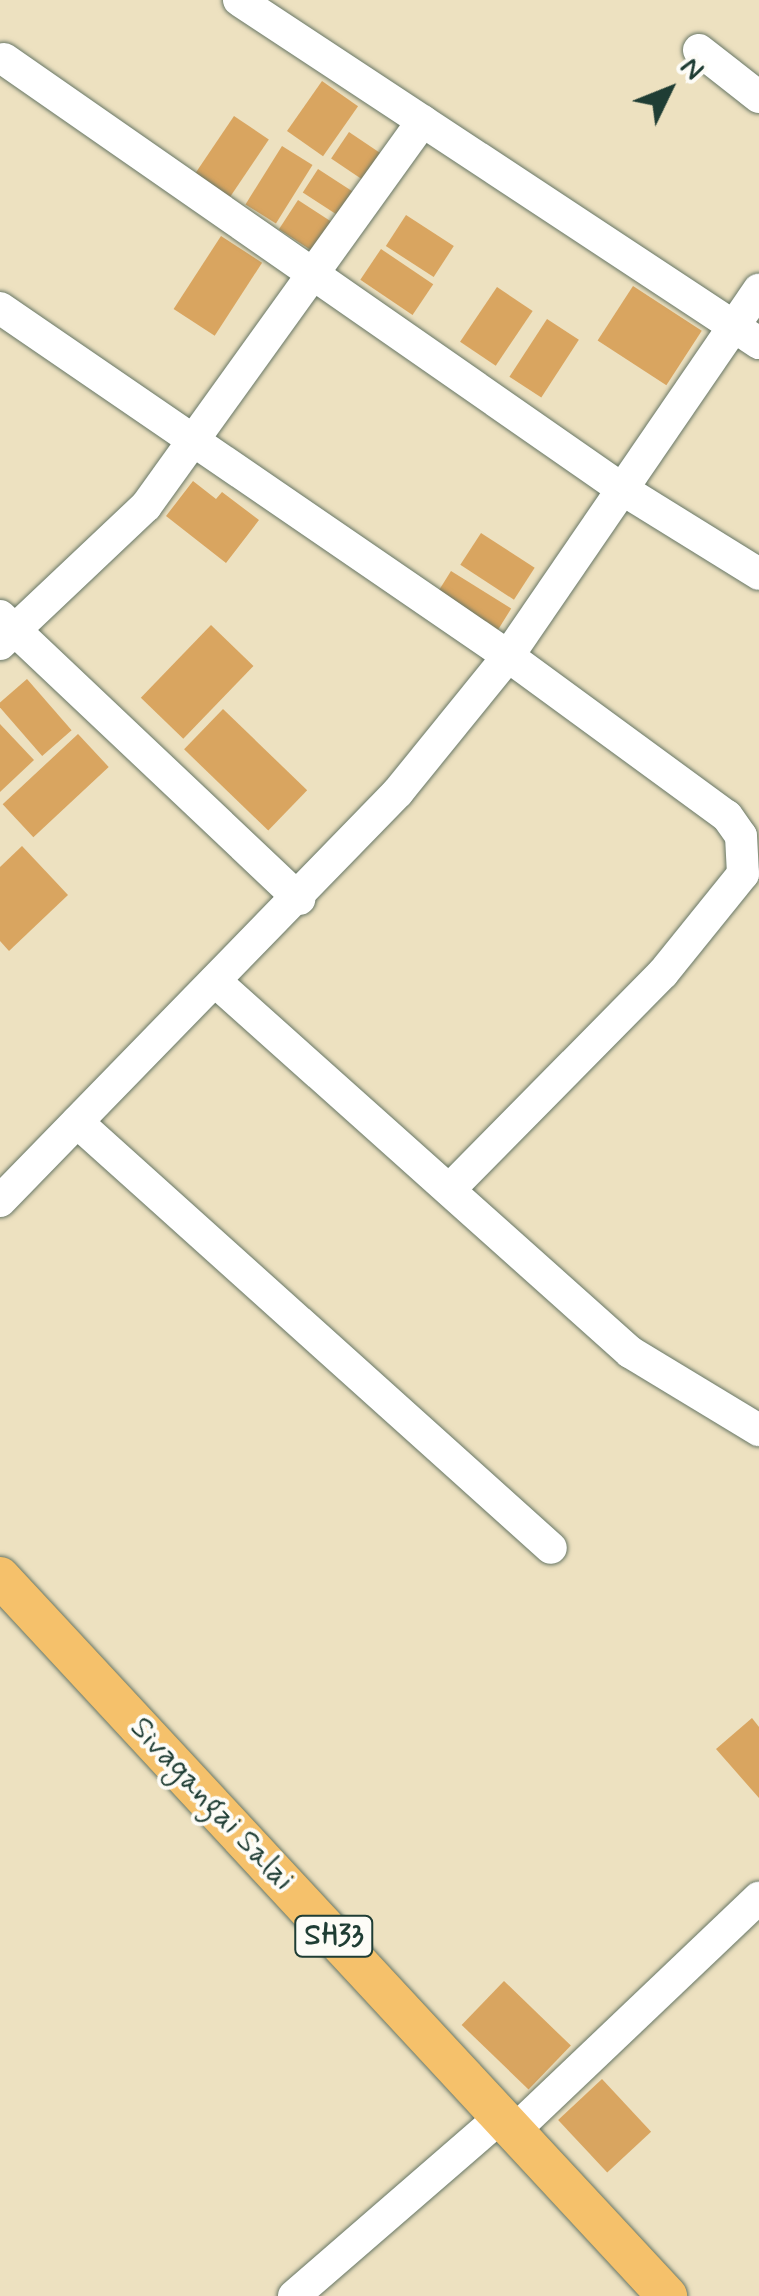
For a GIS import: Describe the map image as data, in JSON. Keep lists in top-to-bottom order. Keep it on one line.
{"streets":{"main road":["Sivagangai Salai","SH33"]},"north":"top right"}
